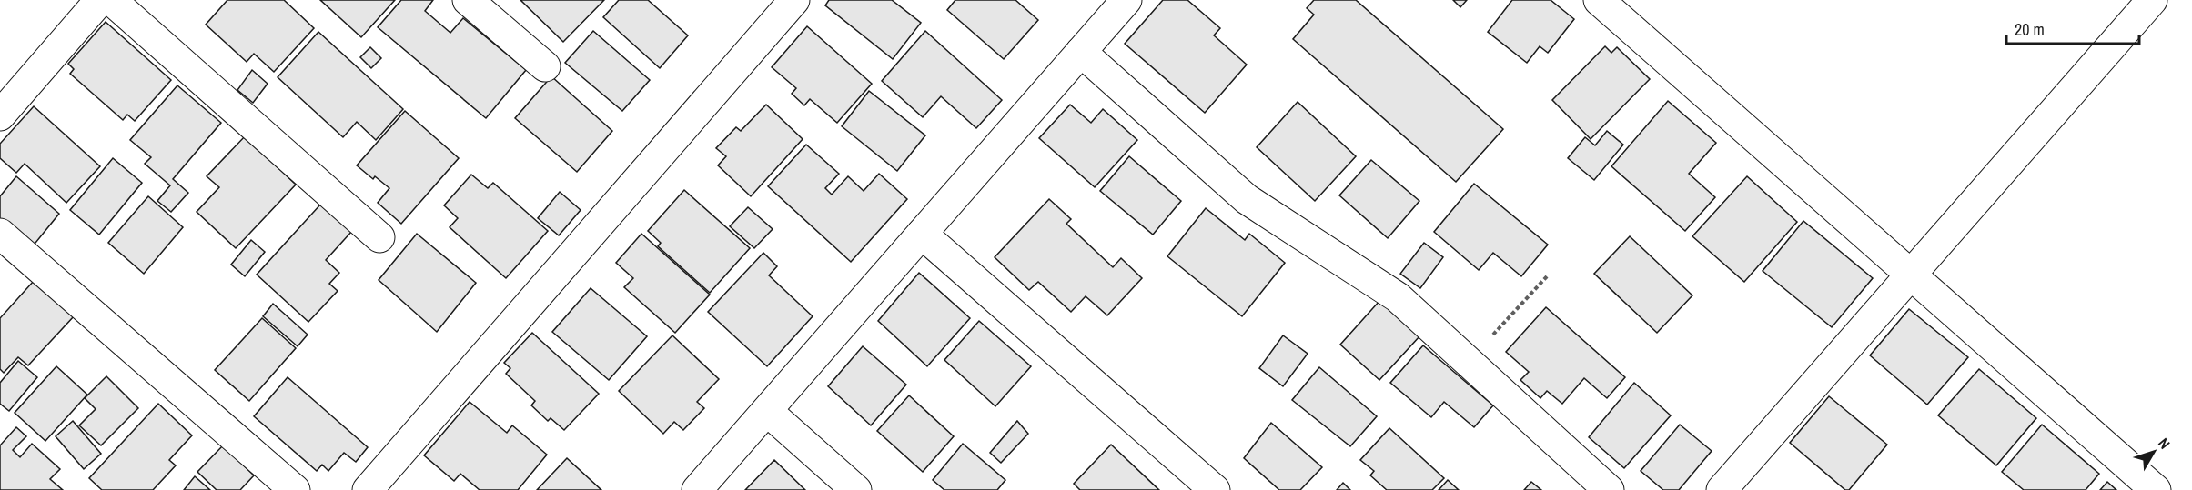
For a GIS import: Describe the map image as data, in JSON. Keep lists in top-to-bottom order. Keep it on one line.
{"scale_bar":"20 m","north":"top right"}
